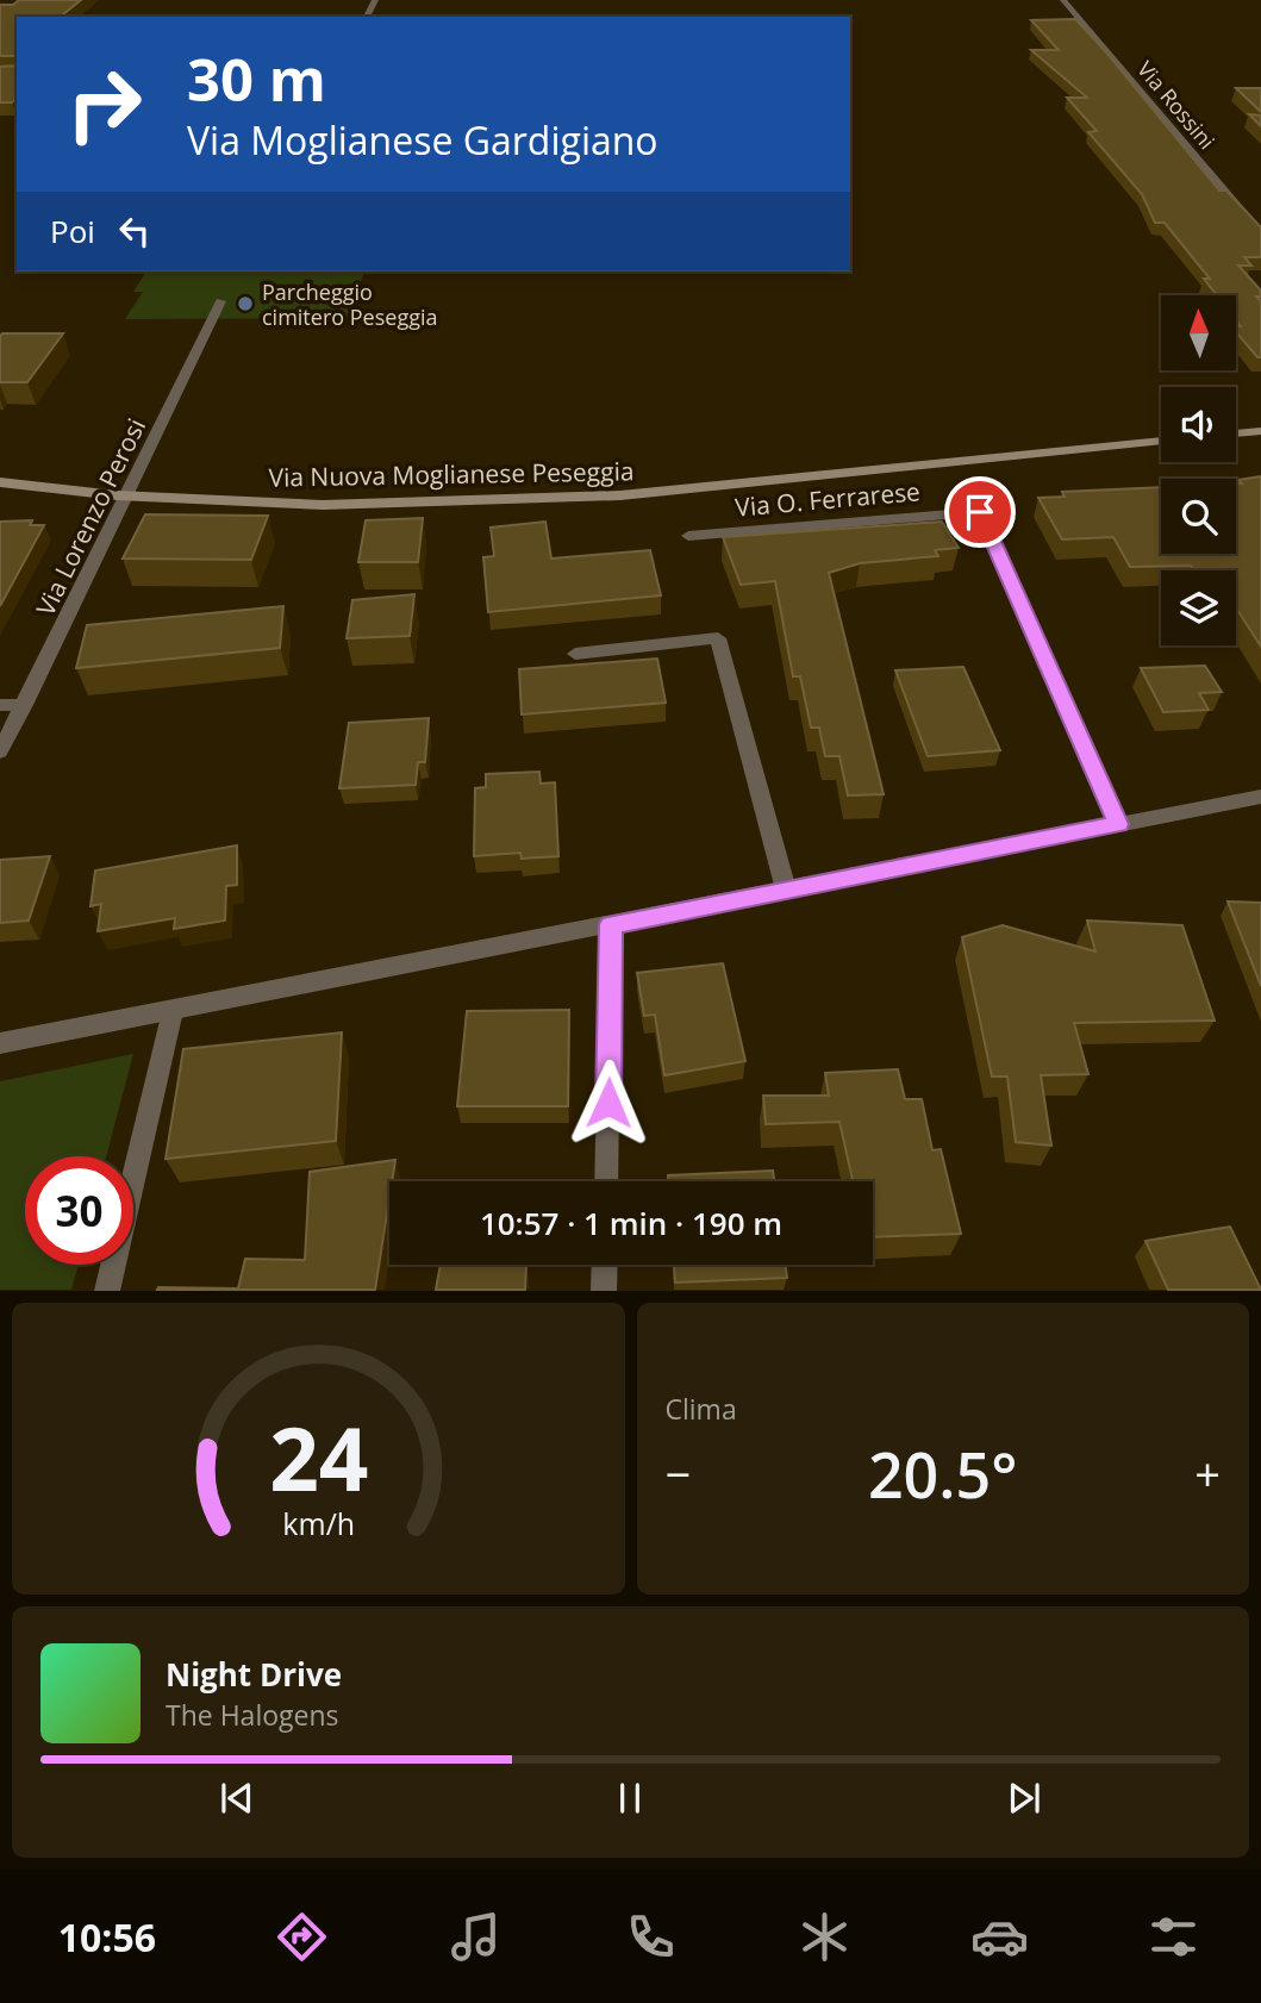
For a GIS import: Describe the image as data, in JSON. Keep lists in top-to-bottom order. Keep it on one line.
{"streets":{"main road":["Via Nuova Moglianese Peseggia"],"street":["Via Rossini","Via O. Ferrarese","Via Lorenzo Perosi"]},"crossings":[["Via Nuova Moglianese Peseggia","Via Lorenzo Perosi"]],"places":["Parcheggio cimitero Peseggia"],"north":"top","page":{"turn":["30 m","Via Moglianese Gardigiano"],"then":"Poi","limit":"30","trip":"10:57 · 1 min · 190 m","tile":"Clima","heat":["−","20.5°","+"],"song":["Night Drive","The Halogens"],"tabs":"10:56","gauge":["24","km/h"]}}
